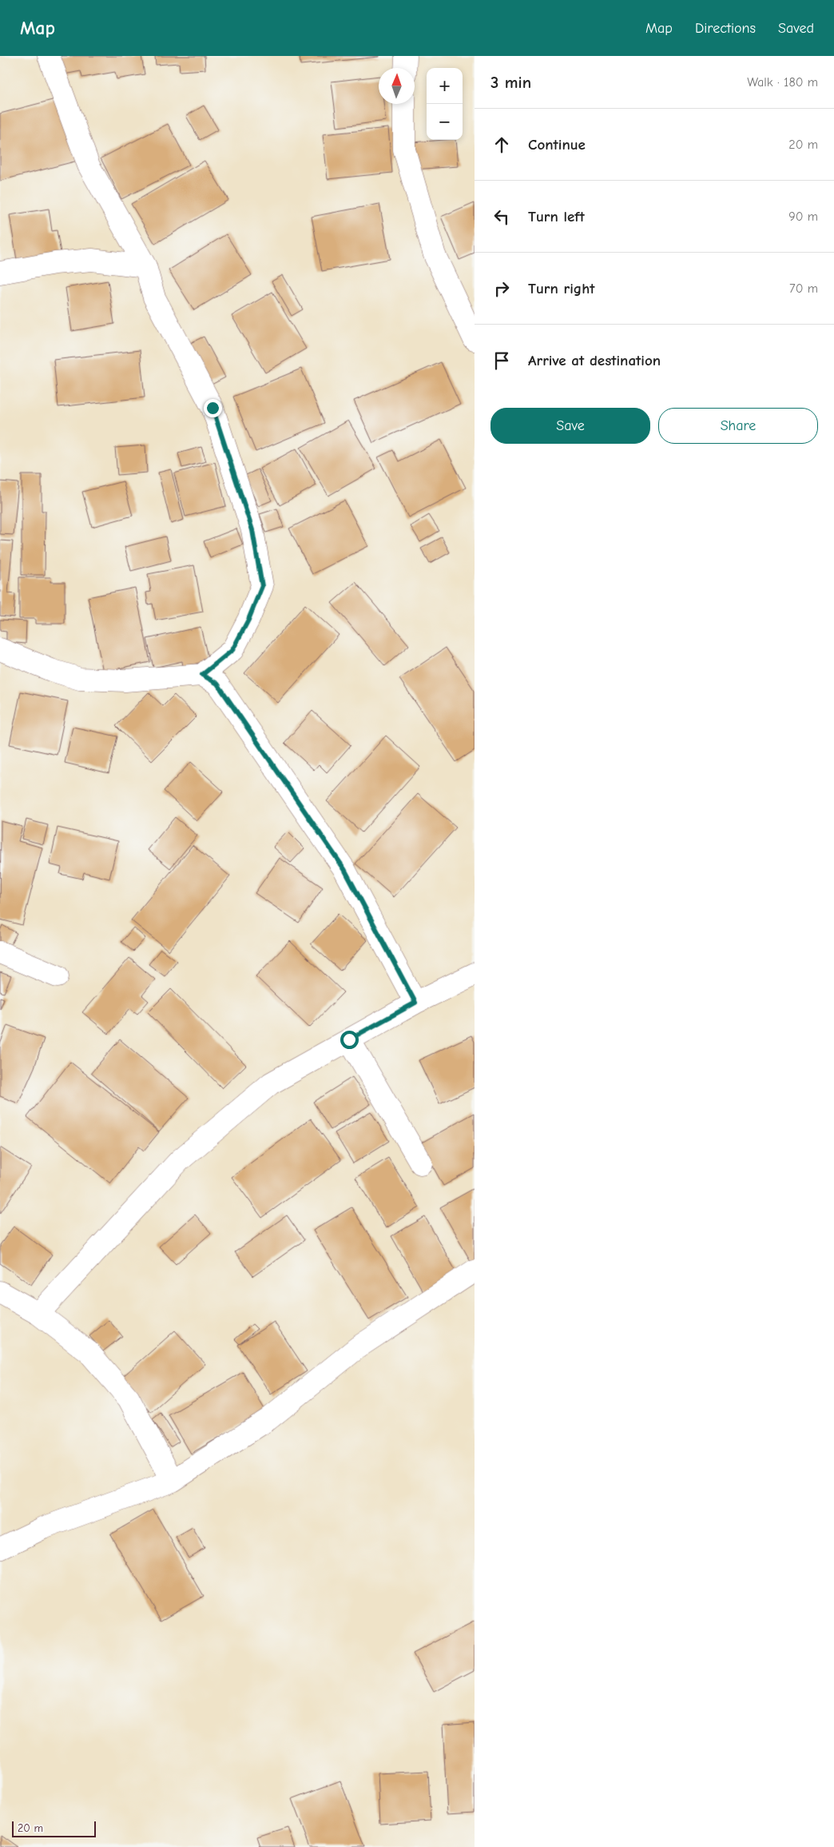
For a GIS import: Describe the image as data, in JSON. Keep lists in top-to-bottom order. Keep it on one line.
{"scale_bar":"20 m","north":"top","page":{"header":"Map","nav":["Map","Directions","Saved"],"heading":["3 min","Walk · 180 m"],"map_buttons":["+","−"],"list":[["Continue","20 m"],["Turn left","90 m"],["Turn right","70 m"],"Arrive at destination"],"buttons":["Save","Share"],"scale":"20 m"}}
